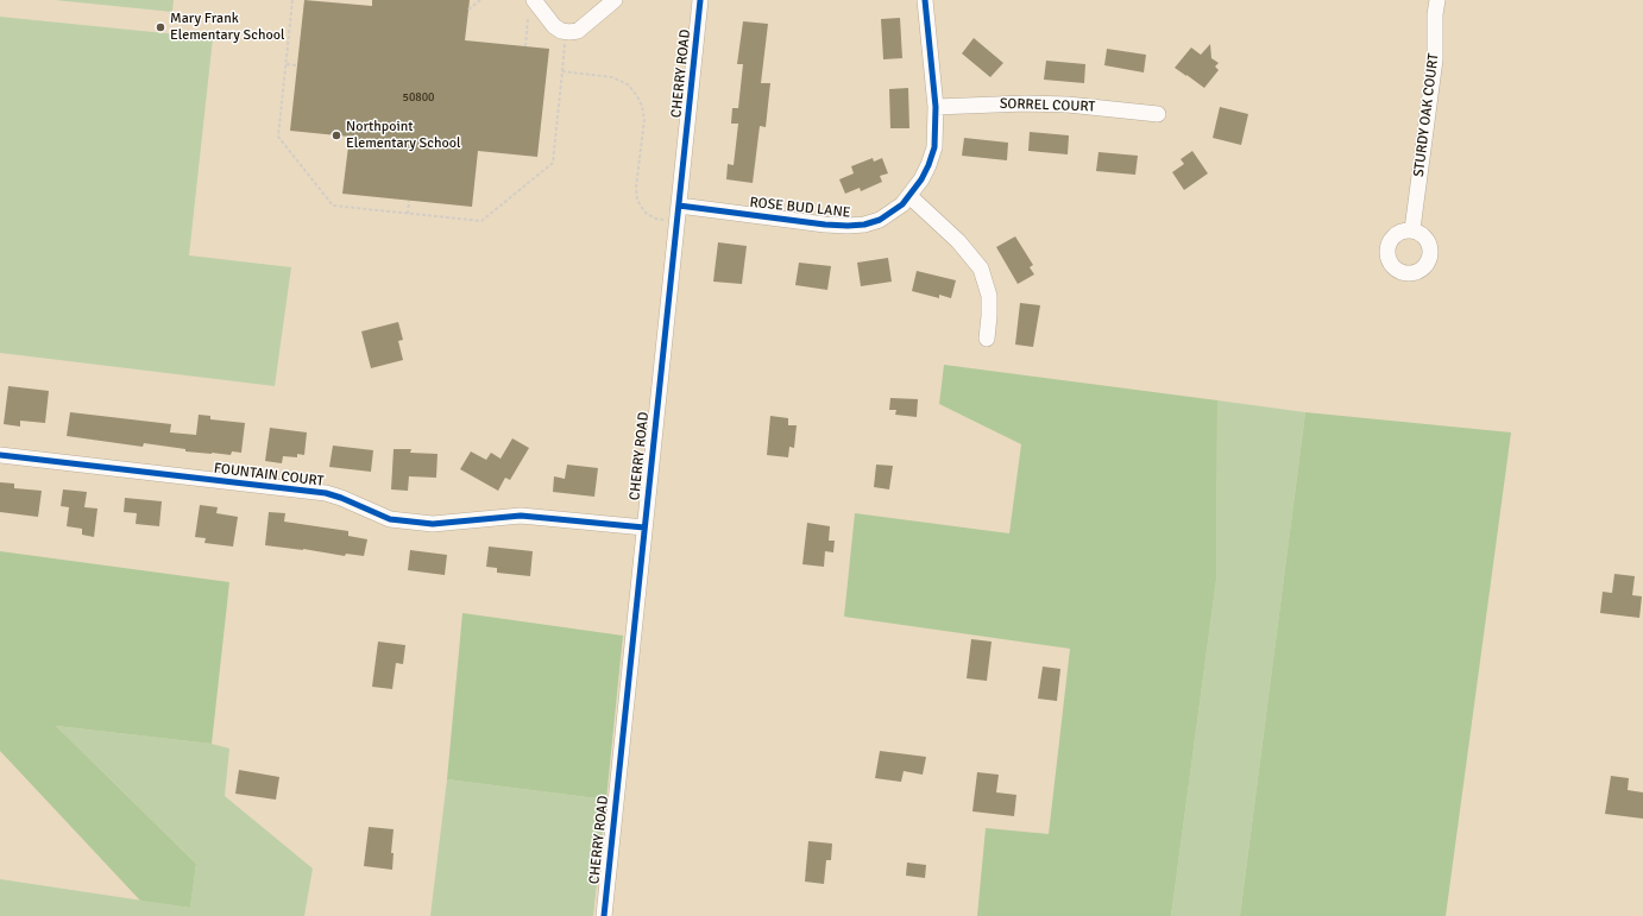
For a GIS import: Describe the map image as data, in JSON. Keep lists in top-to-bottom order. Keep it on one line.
{"streets":{"street":["CHERRY ROAD","SORREL COURT","STURDY OAK COURT","ROSE BUD LANE","FOUNTAIN COURT"]},"crossings":[["CHERRY ROAD","ROSE BUD LANE"],["CHERRY ROAD","FOUNTAIN COURT"],["SORREL COURT","ROSE BUD LANE"]],"places":["Mary Frank Elementary School","Northpoint Elementary School"],"house_numbers":["50800"]}
